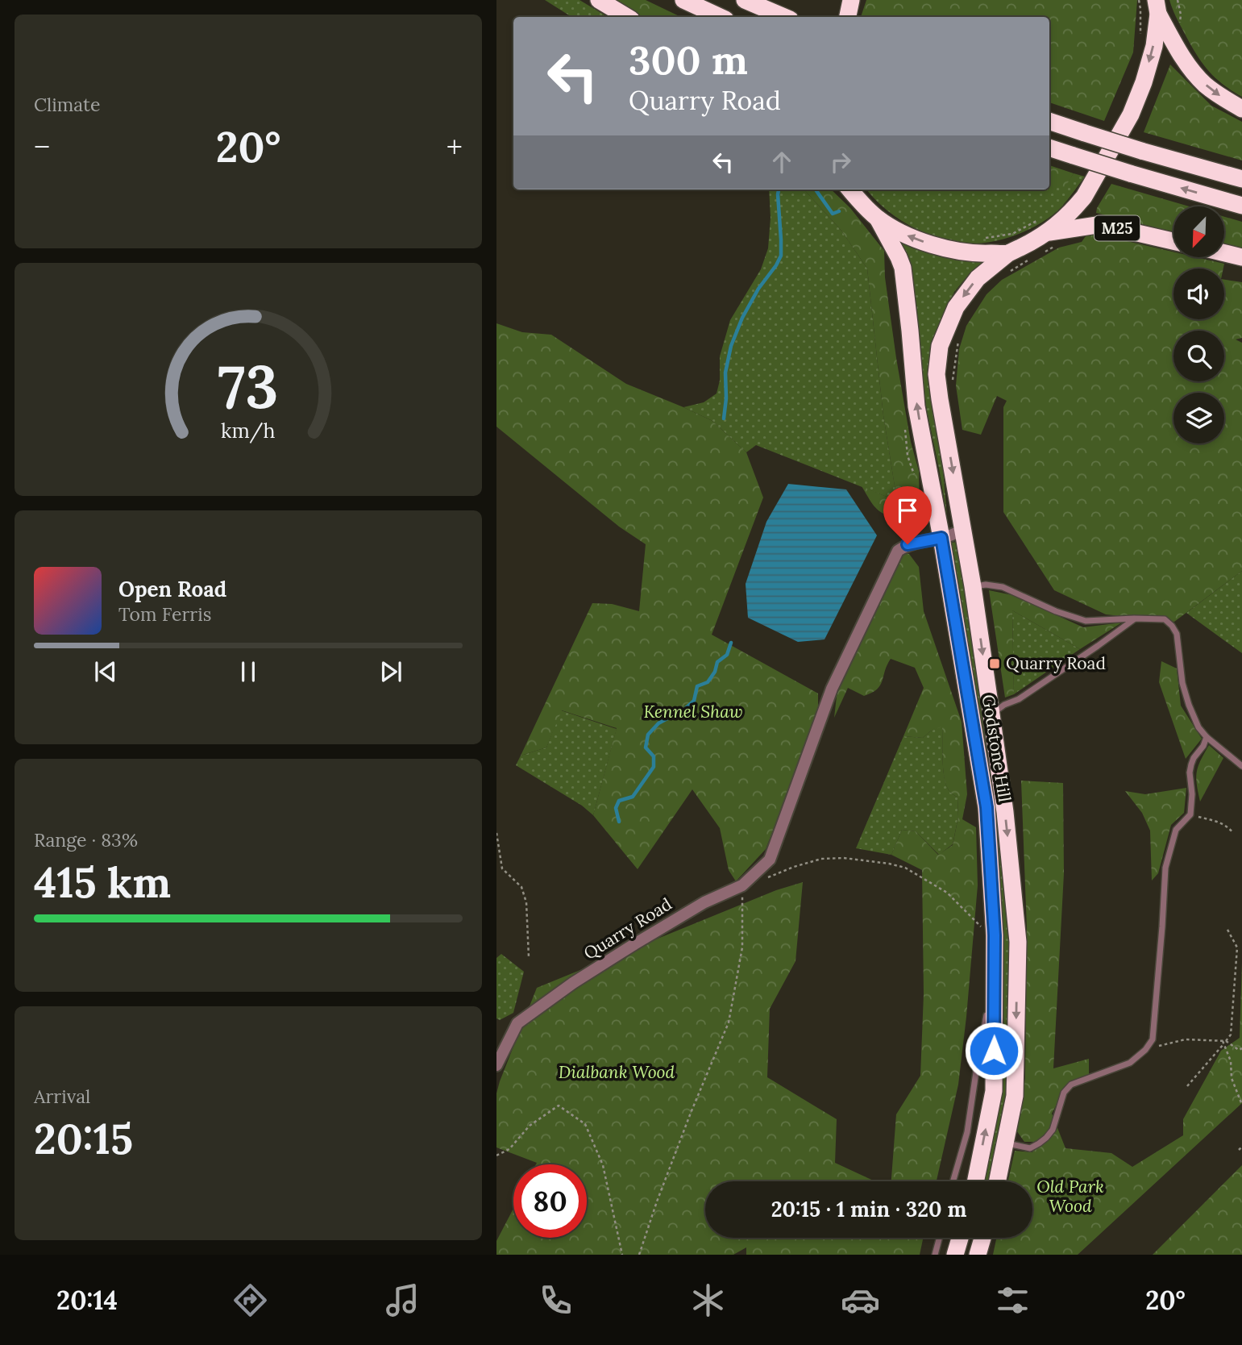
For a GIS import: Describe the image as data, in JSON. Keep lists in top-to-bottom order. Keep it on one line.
{"streets":{"highway":["M25","Godstone Hill"],"street":["Quarry Road"]},"crossings":[["Godstone Hill","Quarry Road"]],"parks":["Kennel Shaw","Dialbank Wood","Old Park Wood"],"places":{"transit":["Quarry Road"]},"north":"bottom left","page":{"tile":["Climate",["Range · 83%","415 km"],["Arrival","20:15"]],"turn":["300 m","Quarry Road"],"heat":["−","20°","+"],"song":["Open Road","Tom Ferris"],"limit":"80","trip":"20:15 · 1 min · 320 m","tabs":["20:14","20°"],"gauge":["73","km/h"]}}
